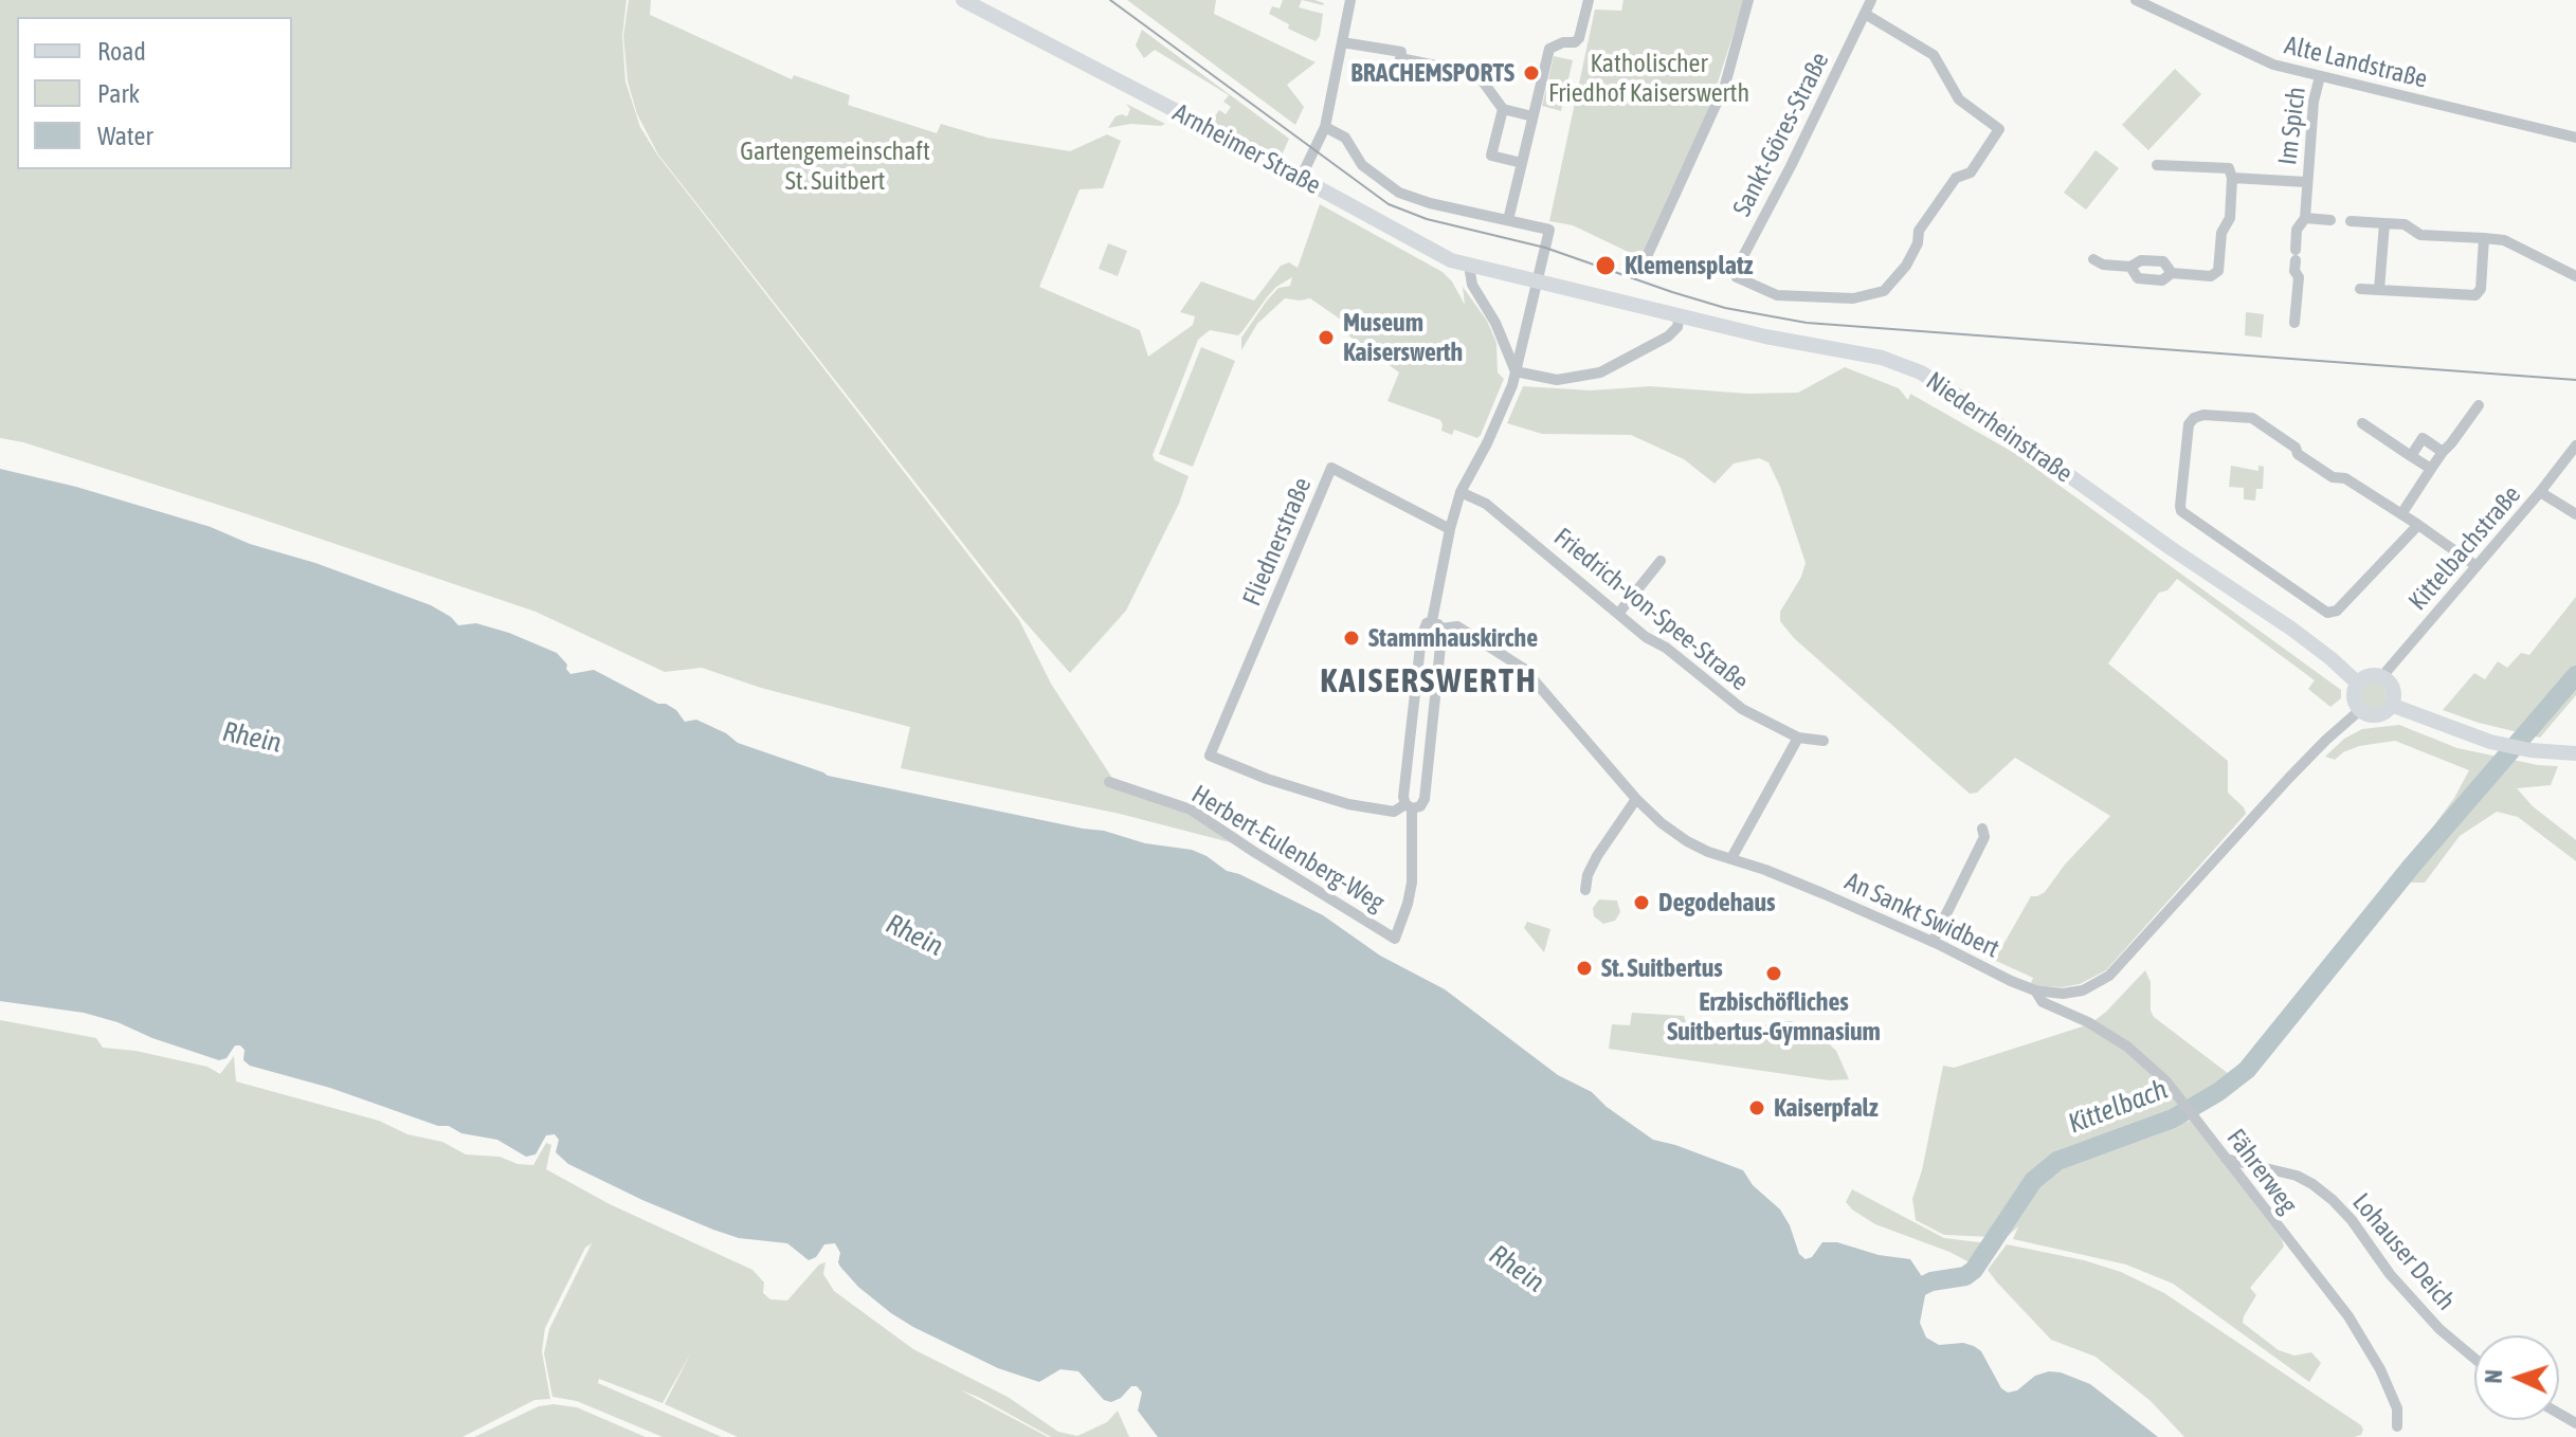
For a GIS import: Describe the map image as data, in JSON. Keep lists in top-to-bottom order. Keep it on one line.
{"streets":{"main road":["Arnheimer Straße","Niederrheinstraße"],"street":["Alte Landstraße","Im Spich","Sankt-Göres-Straße","Fliednerstraße","Kittelbachstraße","Friedrich-von-Spee-Straße","Herbert-Eulenberg-Weg","An Sankt Swidbert","Fährerweg","Lohauser Deich"]},"crossings":[["Alte Landstraße","Im Spich"],["Arnheimer Straße","Niederrheinstraße"],["Niederrheinstraße","Kittelbachstraße"],["Niederrheinstraße","An Sankt Swidbert"],["Fliednerstraße","Herbert-Eulenberg-Weg"],["Kittelbachstraße","An Sankt Swidbert"],["An Sankt Swidbert","Fährerweg"],["Fährerweg","Lohauser Deich"]],"districts":["KAISERSWERTH"],"water":["Rhein","Kittelbach"],"parks":["Katholischer Friedhof Kaiserswerth","Gartengemeinschaft St. Suitbert"],"places":["BRACHEMSPORTS","Klemensplatz","Museum Kaiserswerth","Stammhauskirche","Degodehaus","St. Suitbertus","Erzbischöfliches Suitbertus-Gymnasium","Kaiserpfalz"],"legend":["Road","Park","Water"],"north":"left"}
